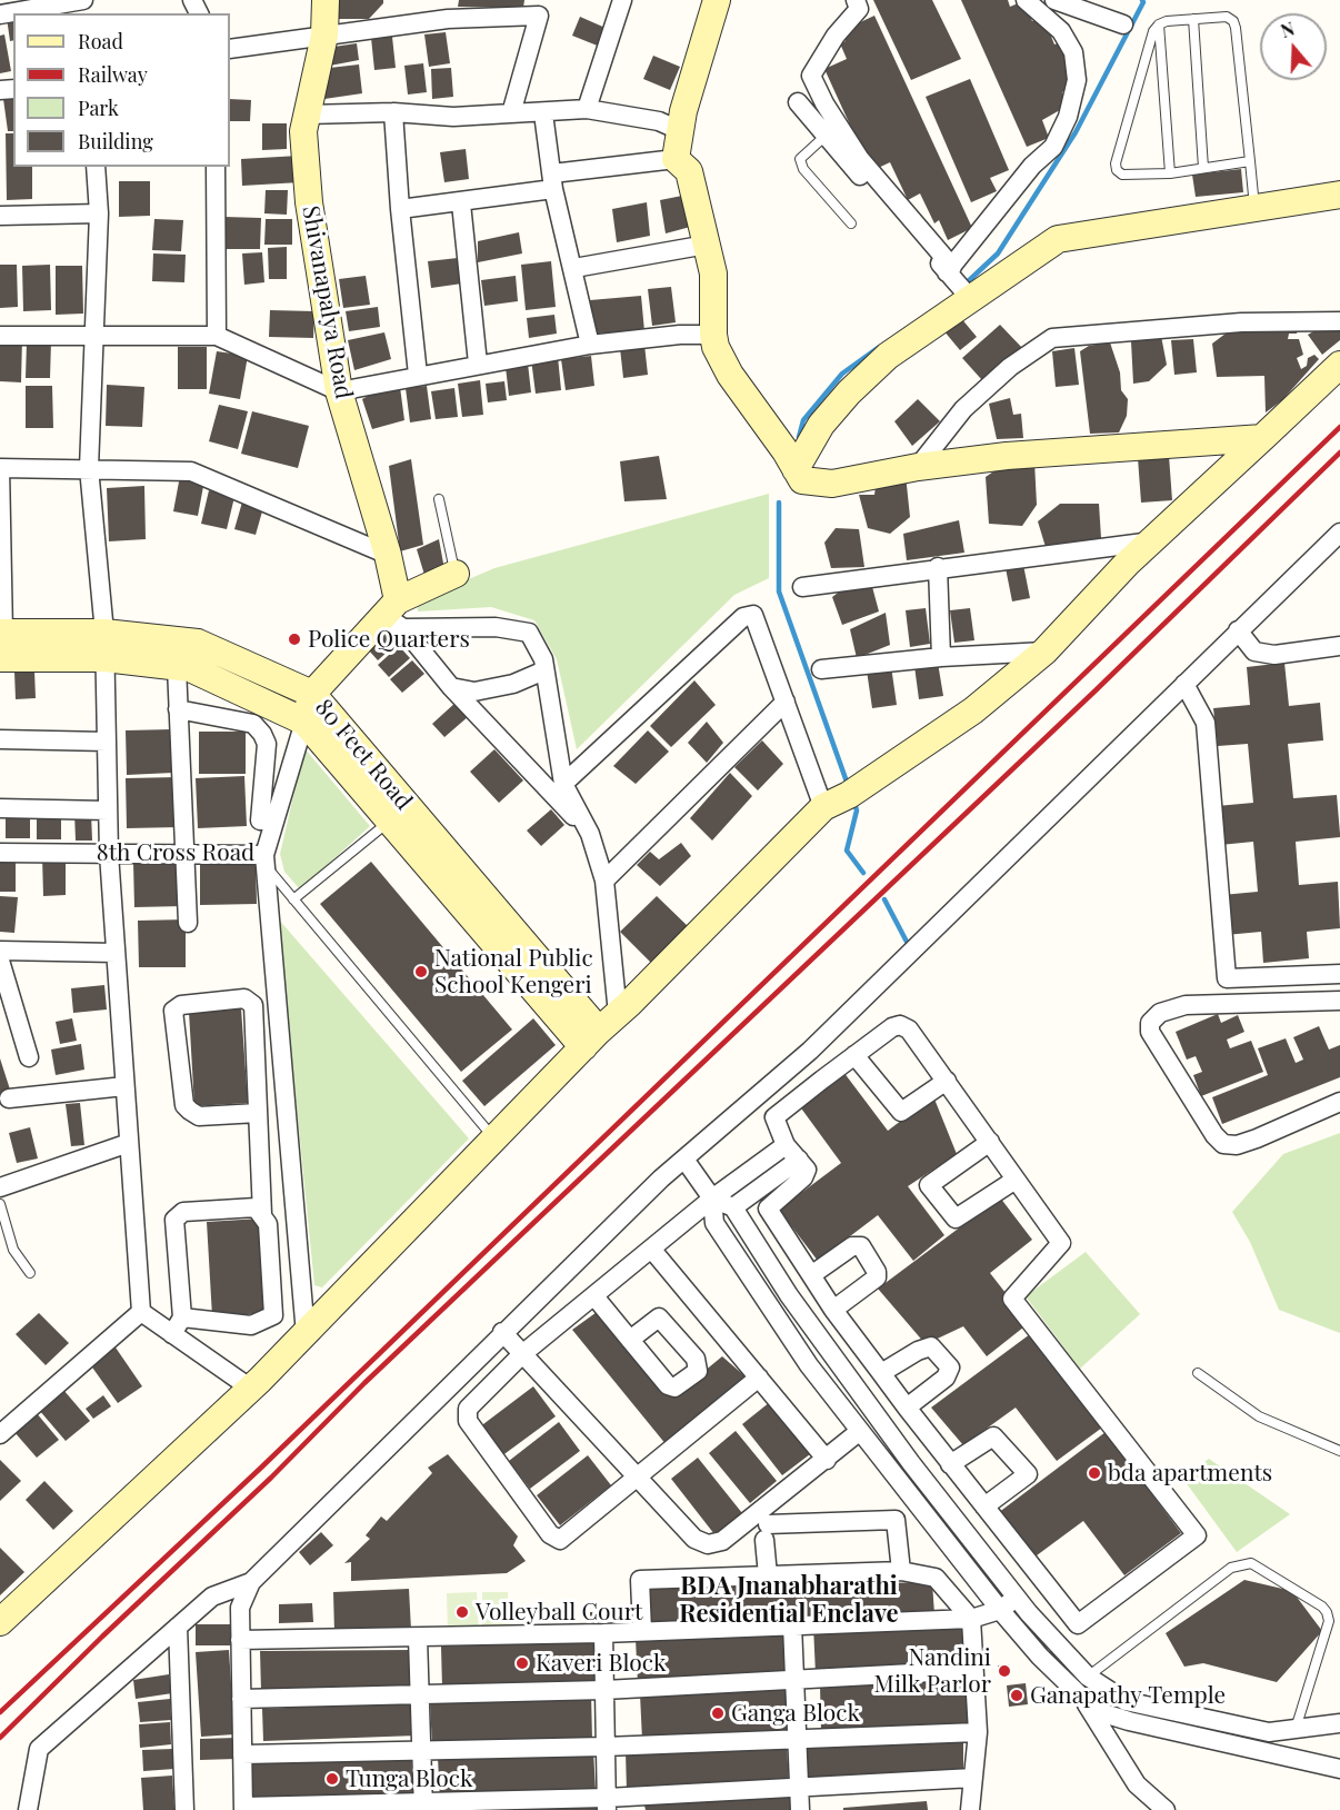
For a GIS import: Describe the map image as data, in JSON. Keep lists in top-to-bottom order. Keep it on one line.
{"streets":{"street":["Shivanapalya Road","80 Feet Road","8th Cross Road"]},"crossings":[["80 Feet Road","8th Cross Road"]],"districts":["BDA Jnanabharathi Residential Enclave"],"places":["Police Quarters","National Public School Kengeri","bda apartments","Volleyball Court","Kaveri Block","Nandini Milk Parlor","Ganapathy Temple","Ganga Block","Tunga Block"],"legend":["Road","Railway","Park","Building"],"north":"top"}
